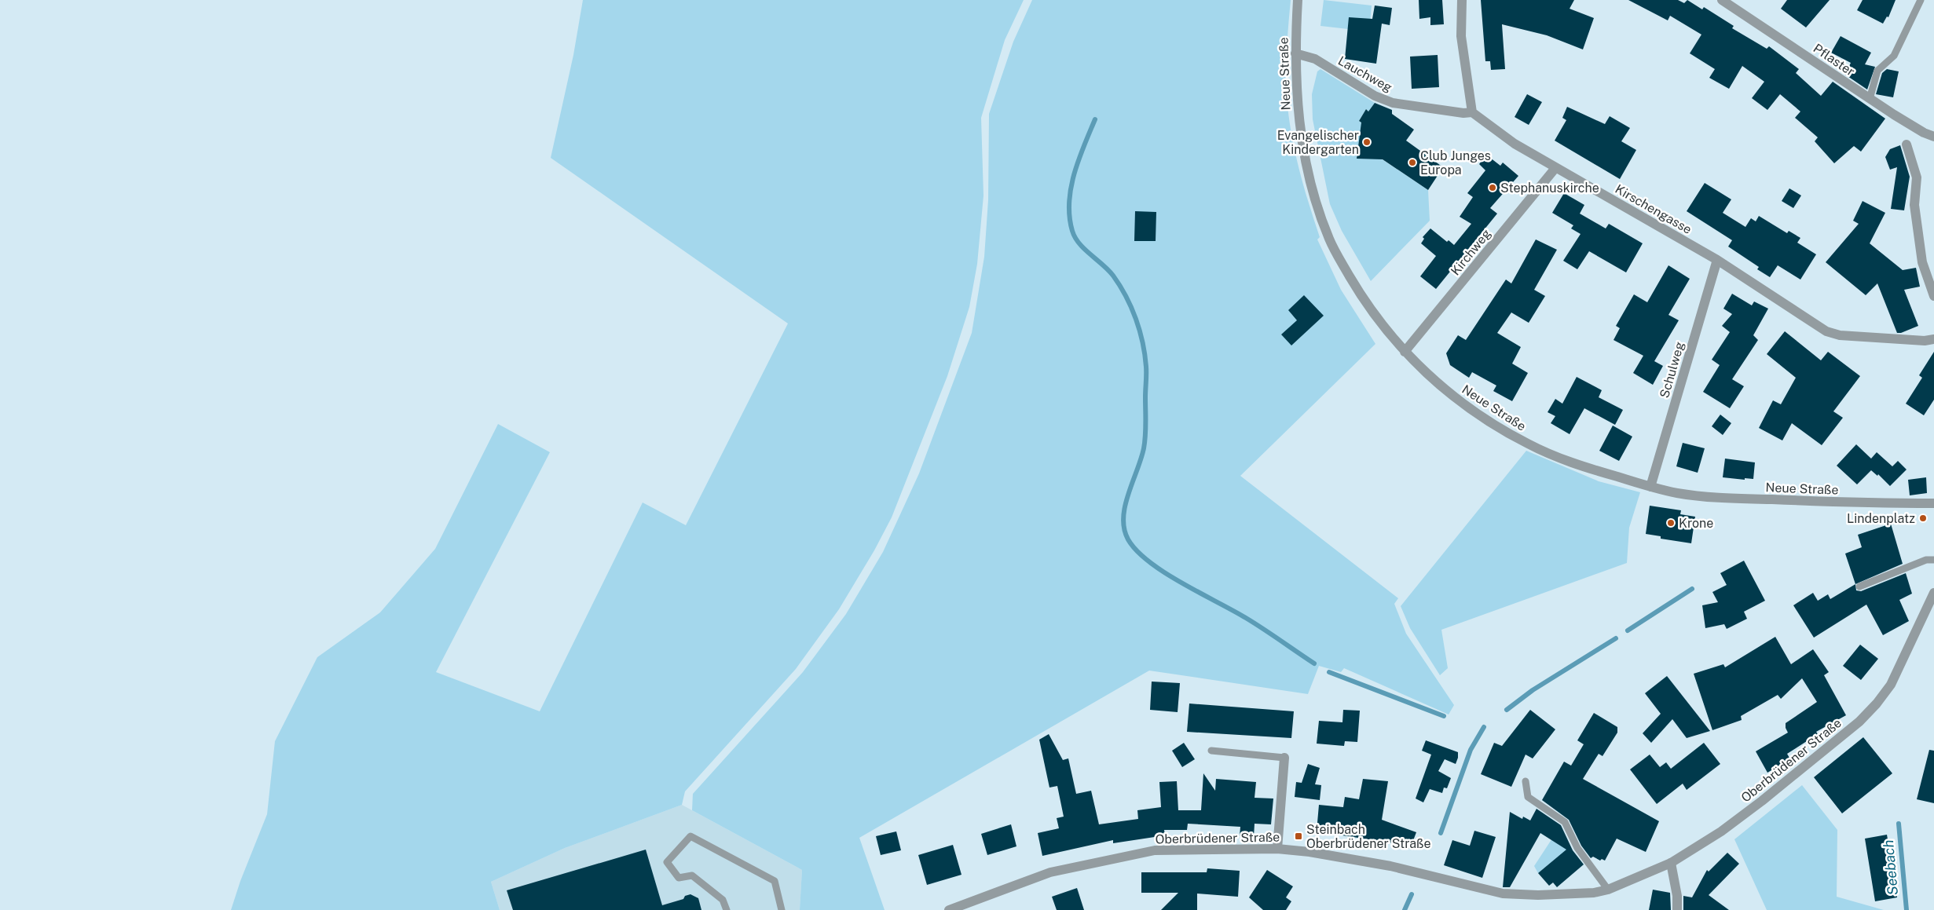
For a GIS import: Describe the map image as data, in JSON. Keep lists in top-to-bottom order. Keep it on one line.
{"streets":{"street":["Pflaster","Neue Straße","Lauchweg","Kirschengasse","Kirchweg","Schulweg","Oberbrüdener Straße"]},"crossings":[["Neue Straße","Lauchweg"],["Neue Straße","Kirchweg"],["Neue Straße","Schulweg"],["Lauchweg","Kirschengasse"],["Kirschengasse","Kirchweg"],["Kirschengasse","Schulweg"]],"water":["Seebach"],"places":{"other":["Evangelischer Kindergarten","Club Junges Europa","Stephanuskirche","Lindenplatz","Krone"],"transit":["Steinbach Oberbrüdener Straße"]}}
